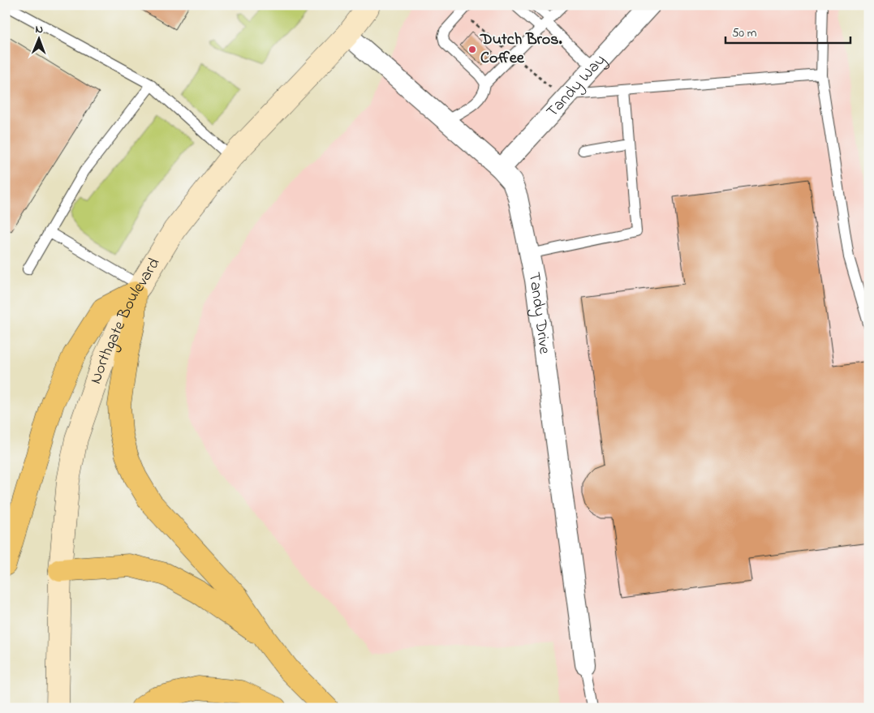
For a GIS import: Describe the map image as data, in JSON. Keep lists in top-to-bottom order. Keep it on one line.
{"streets":{"main road":["Northgate Boulevard"],"street":["Tandy Way","Tandy Drive"]},"crossings":[["Tandy Way","Tandy Drive"],["Tandy Drive","Northgate Boulevard"]],"places":["Dutch Bros. Coffee"],"scale_bar":"50 m","north":"top"}
